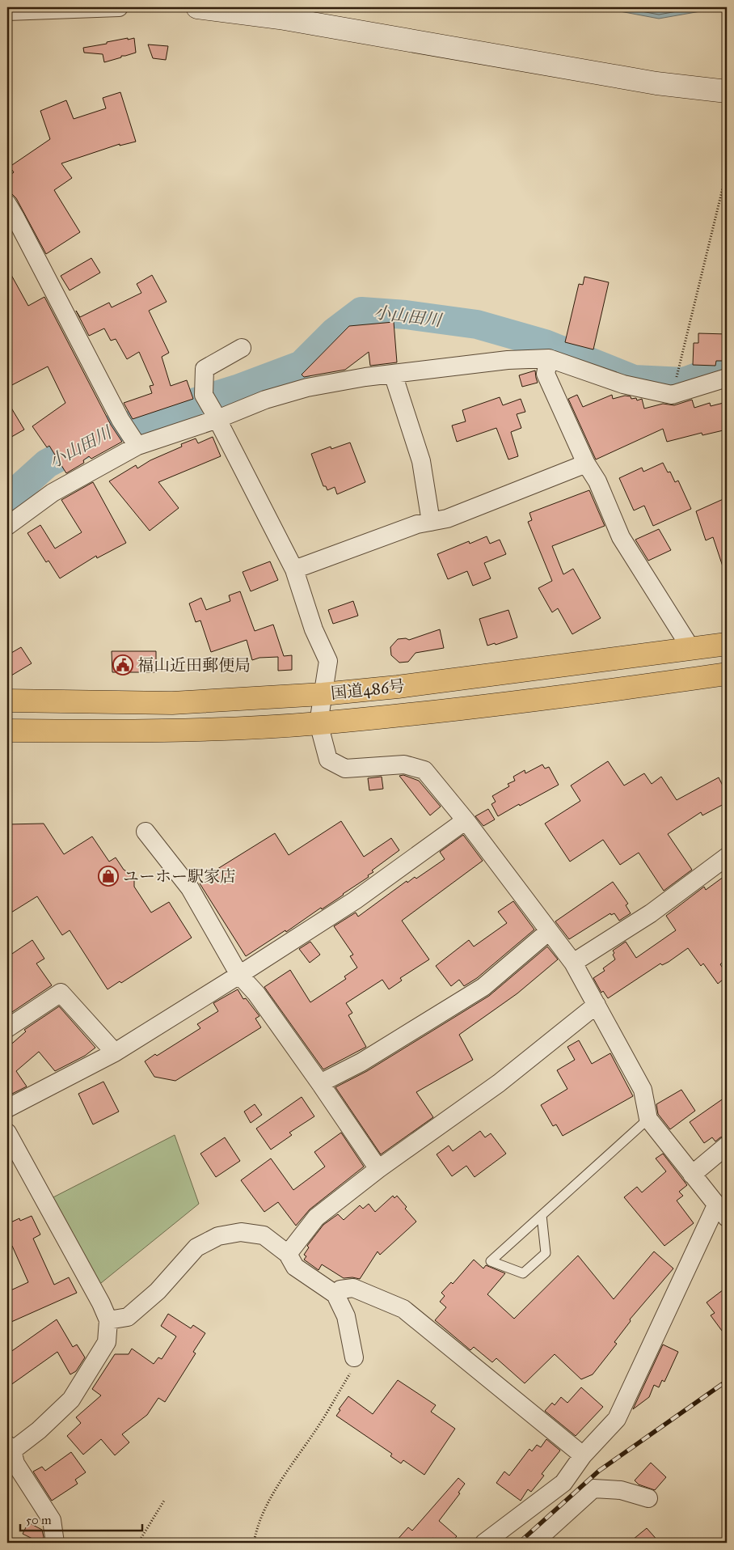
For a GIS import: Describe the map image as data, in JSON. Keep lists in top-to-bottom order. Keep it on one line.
{"streets":{"highway":["国道486号"]},"water":["小山田川"],"places":{"public building":["福山近田郵便局"],"shop":["ユーホー駅家店"]},"scale_bar":"50 m"}
